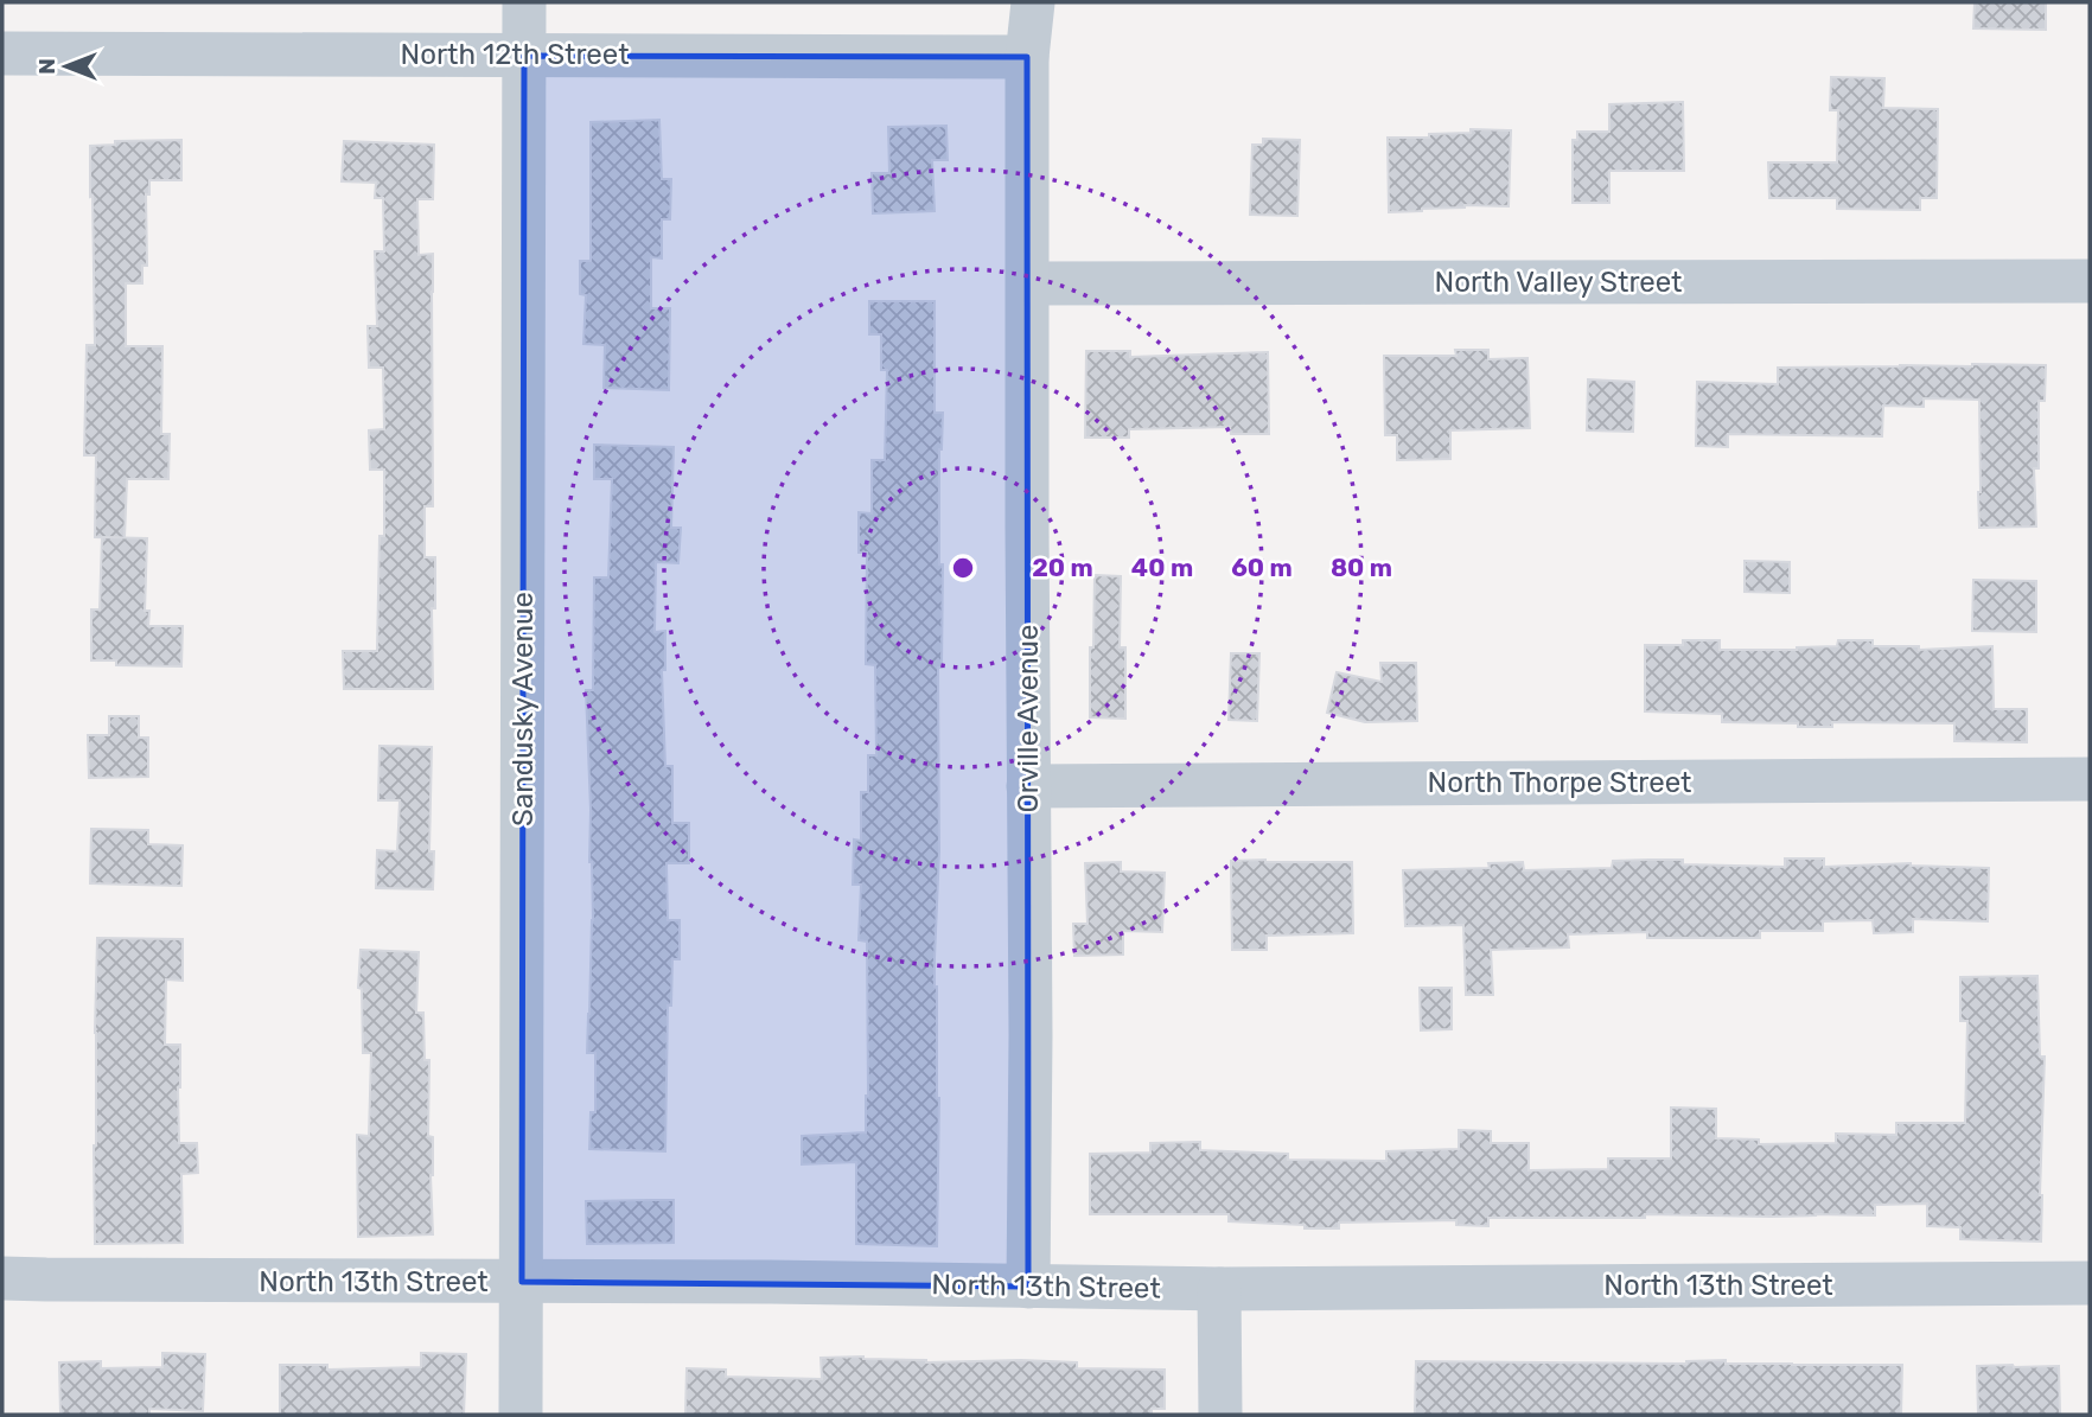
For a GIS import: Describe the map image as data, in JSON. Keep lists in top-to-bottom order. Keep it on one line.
{"streets":{"street":["North 12th Street","North Valley Street","Sandusky Avenue","Orville Avenue","North Thorpe Street","North 13th Street"]},"crossings":[["North 12th Street","Sandusky Avenue"],["North 12th Street","Orville Avenue"],["North Valley Street","Orville Avenue"],["Sandusky Avenue","North 13th Street"],["Orville Avenue","North Thorpe Street"],["Orville Avenue","North 13th Street"]],"north":"left","rings":["20 m","40 m","60 m","80 m"]}
